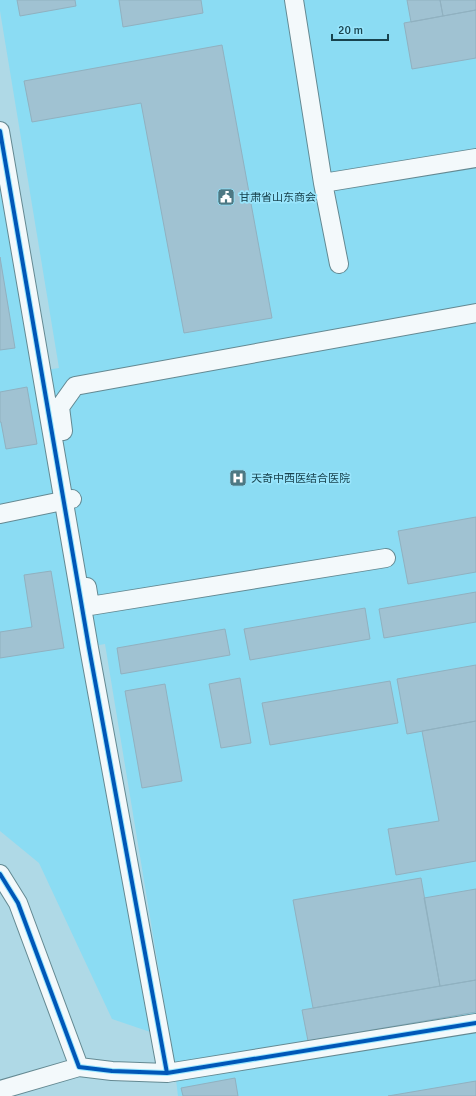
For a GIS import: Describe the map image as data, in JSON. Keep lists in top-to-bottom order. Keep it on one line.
{"places":{"public building":["甘肃省山东商会"],"hospital":["天奇中西医结合医院"]},"scale_bar":"20 m"}
